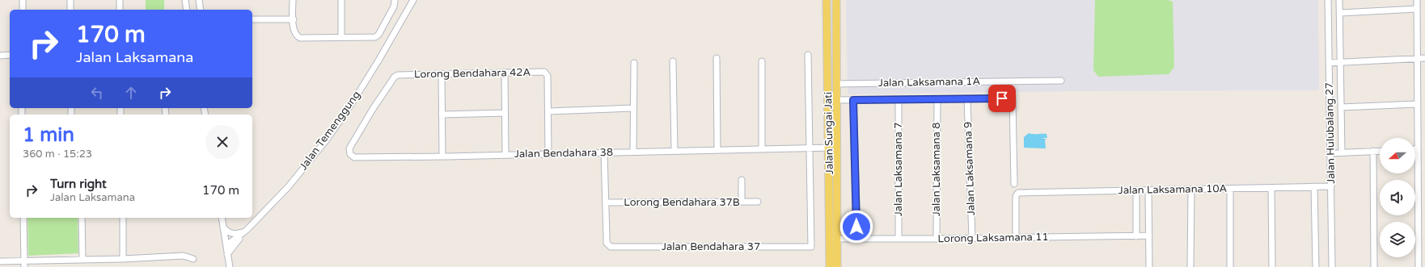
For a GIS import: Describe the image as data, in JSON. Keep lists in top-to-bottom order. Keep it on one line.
{"streets":{"main road":["Jalan Sungai Jati"],"street":["Lorong Bendahara 42A","Jalan Laksamana 1A","Jalan Temenggung","Jalan Hulubalang 27","Jalan Bendahara 38","Jalan Laksamana 9","Jalan Laksamana 7","Jalan Laksamana 8","Jalan Laksamana 10A","Lorong Bendahara 37B","Lorong Laksamana 11","Jalan Bendahara 37"]},"crossings":[["Lorong Bendahara 42A","Jalan Bendahara 38"],["Jalan Laksamana 1A","Jalan Sungai Jati"],["Jalan Sungai Jati","Jalan Bendahara 38"],["Jalan Sungai Jati","Lorong Laksamana 11"],["Jalan Hulubalang 27","Jalan Laksamana 10A"],["Jalan Bendahara 38","Jalan Bendahara 37"],["Jalan Laksamana 9","Lorong Laksamana 11"],["Jalan Laksamana 7","Lorong Laksamana 11"],["Jalan Laksamana 8","Lorong Laksamana 11"],["Jalan Laksamana 10A","Lorong Laksamana 11"],["Lorong Bendahara 37B","Jalan Bendahara 37"]],"north":"left","page":{"turn":["170 m","Jalan Laksamana"],"heading":["1 min","360 m · 15:23"],"list":[{"name":"Turn right","note":"Jalan Laksamana","value":"170 m"}]}}
